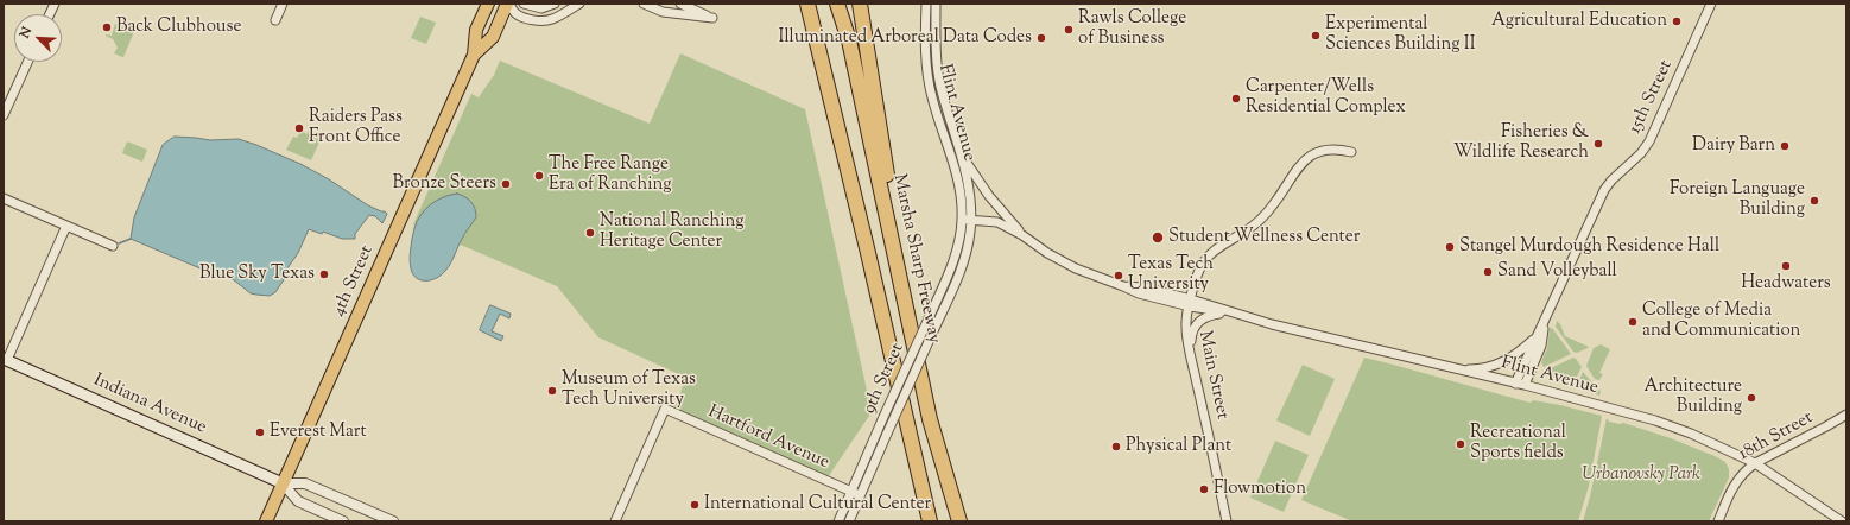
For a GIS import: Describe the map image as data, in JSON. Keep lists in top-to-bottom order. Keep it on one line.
{"streets":{"highway":["Marsha Sharp Freeway"],"main road":["4th Street","Indiana Avenue"],"street":["15th Street","Flint Avenue","Main Street","9th Street","18th Street","Hartford Avenue"]},"crossings":[["15th Street","Flint Avenue"],["Flint Avenue","Main Street"],["Flint Avenue","9th Street"],["Flint Avenue","18th Street"],["4th Street","Indiana Avenue"],["9th Street","Hartford Avenue"]],"parks":["Urbanovsky Park"],"places":["Agricultural Education","Back Clubhouse","Rawls College of Business","Experimental Sciences Building II","Illuminated Arboreal Data Codes","Carpenter/Wells Residential Complex","Raiders Pass Front Office","Fisheries & Wildlife Research","Dairy Barn","The Free Range Era of Ranching","Bronze Steers","Foreign Language Building","National Ranching Heritage Center","Student Wellness Center","Stangel Murdough Residence Hall","Headwaters","Sand Volleyball","Blue Sky Texas","Texas Tech University","College of Media and Communication","Museum of Texas Tech University","Architecture Building","Everest Mart","Recreational Sports fields","Physical Plant","Flowmotion","International Cultural Center"],"north":"top left"}
